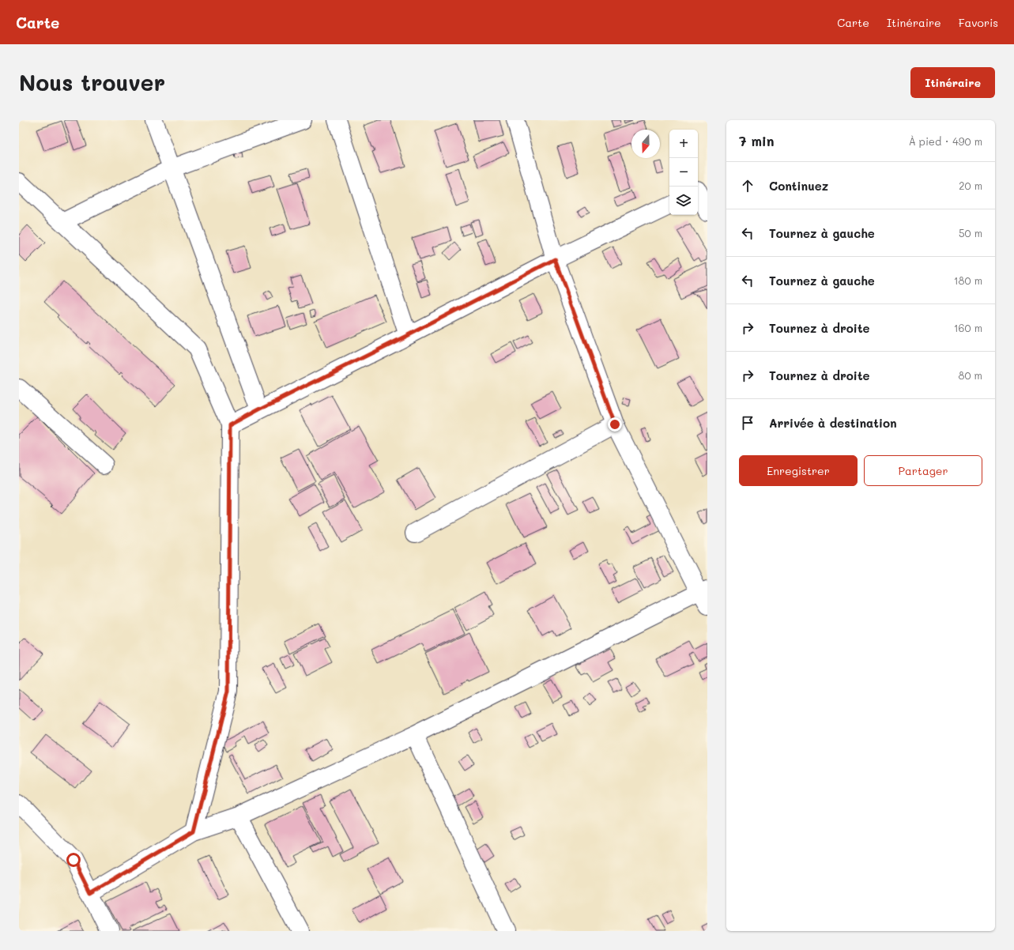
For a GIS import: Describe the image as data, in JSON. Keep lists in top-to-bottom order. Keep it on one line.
{"north":"bottom","page":{"header":"Carte","nav":["Carte","Itinéraire","Favoris"],"buttons":["Itinéraire",["Enregistrer","Partager"]],"title":"Nous trouver","heading":["7 min","À pied · 490 m"],"map_buttons":["+","−"],"list":[["Continuez","20 m"],["Tournez à gauche","50 m"],["Tournez à gauche","180 m"],["Tournez à droite","160 m"],["Tournez à droite","80 m"],"Arrivée à destination"]}}
